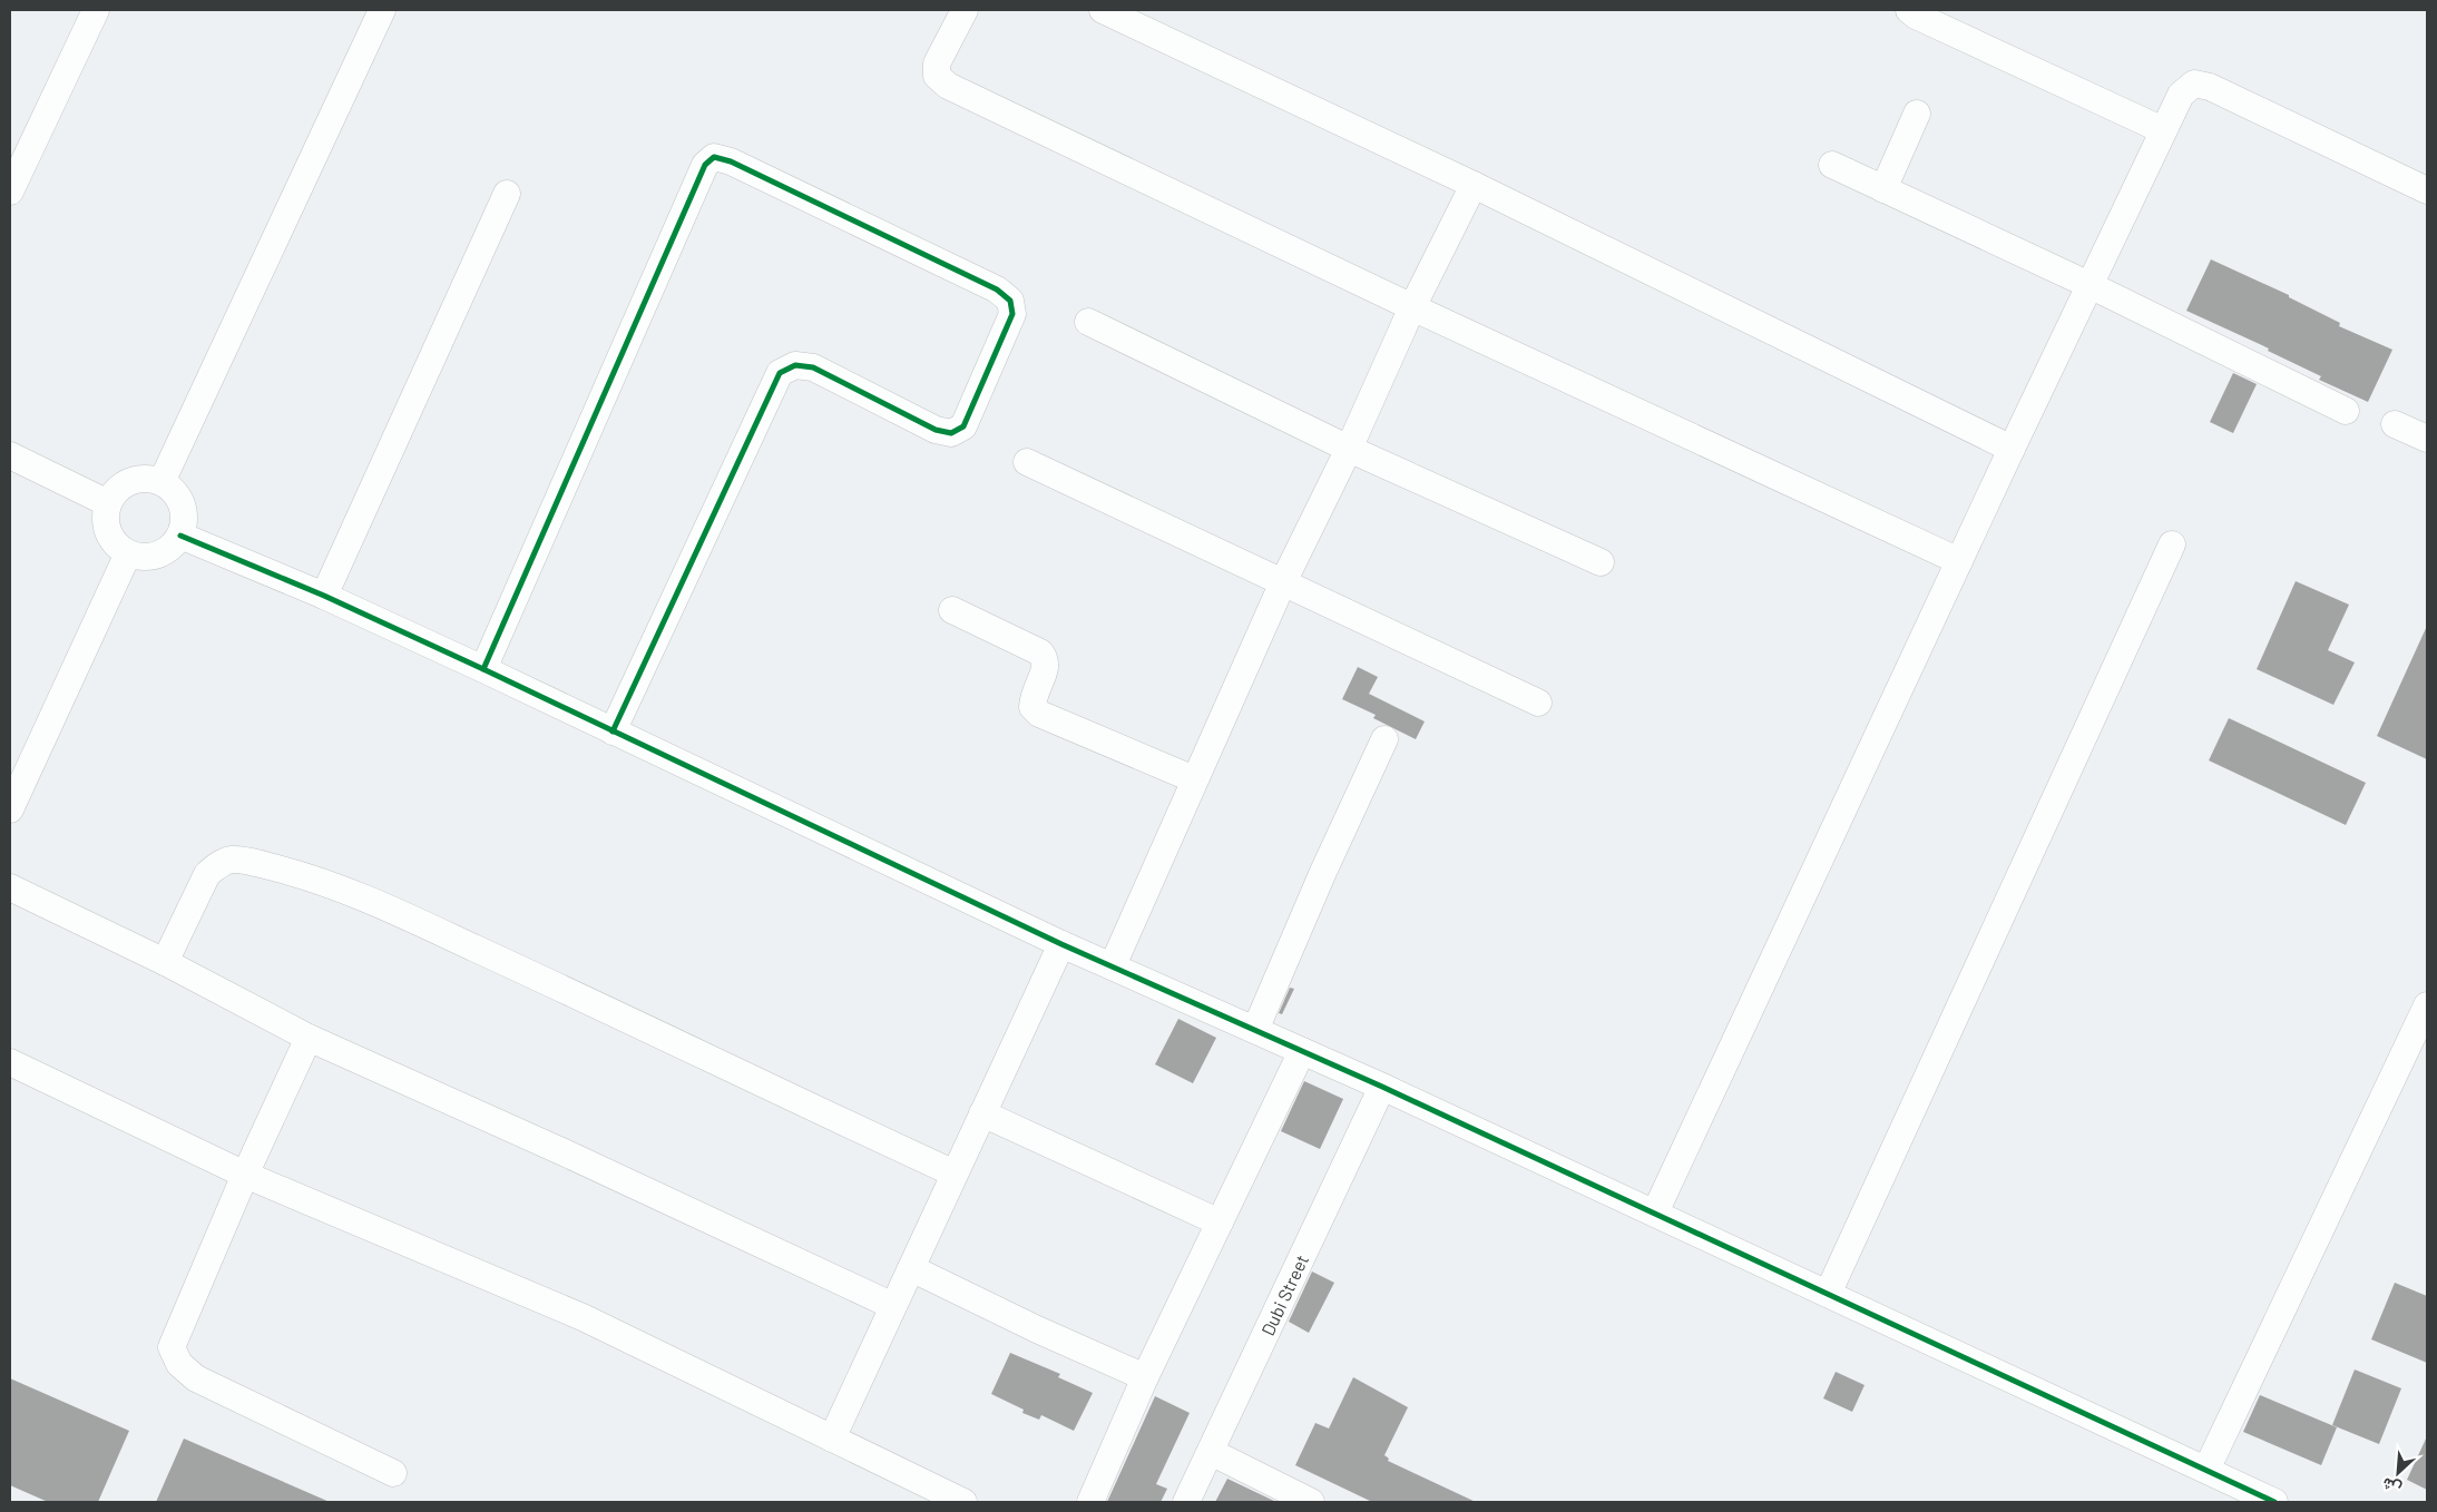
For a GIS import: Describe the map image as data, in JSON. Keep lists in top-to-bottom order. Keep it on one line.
{"streets":{"street":["Dubi Street"]},"north":"bottom left"}
